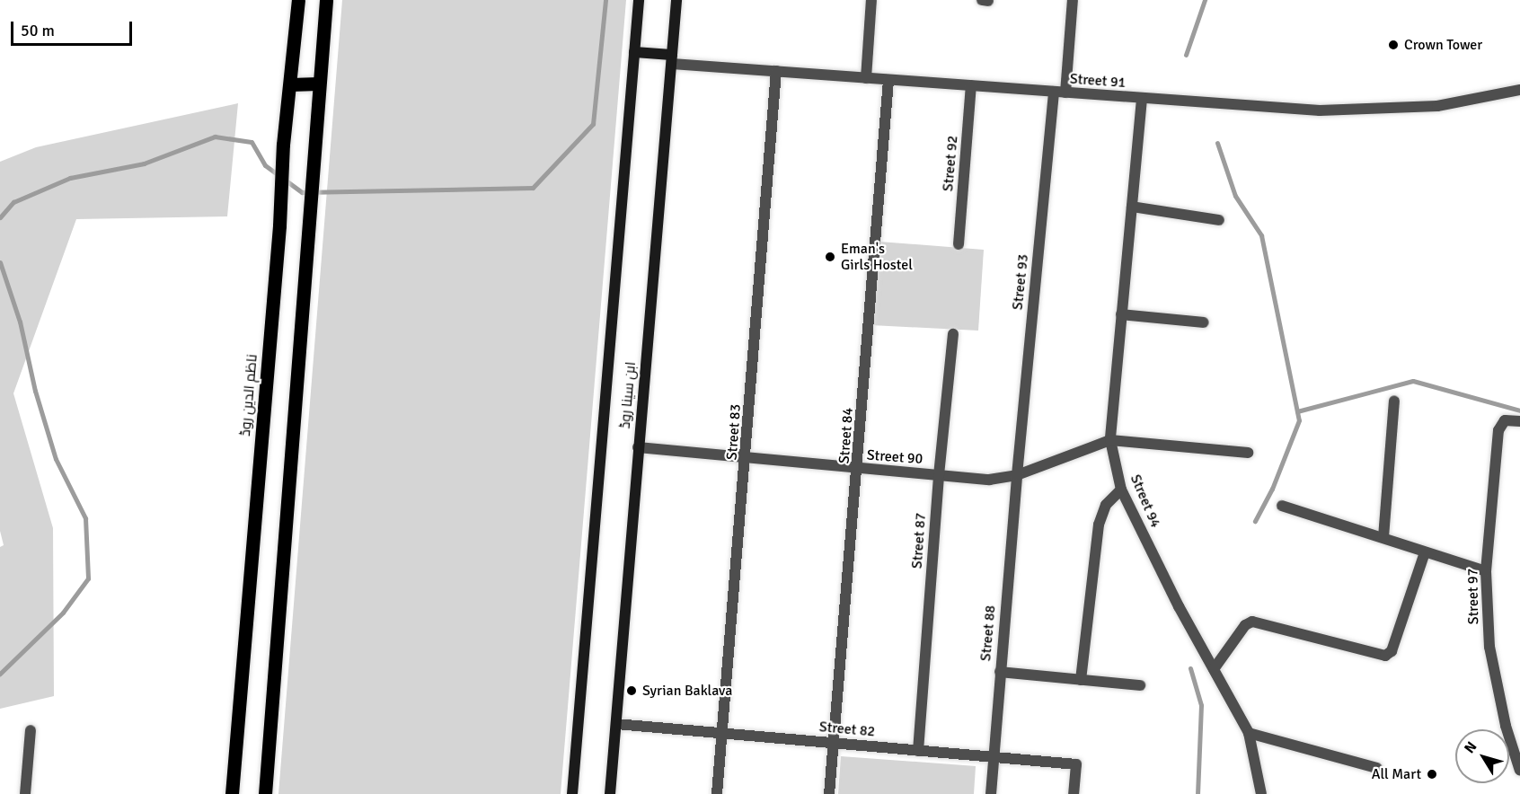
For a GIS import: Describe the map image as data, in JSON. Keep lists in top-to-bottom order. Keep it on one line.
{"streets":{"main road":["ناظم الدین روڈ","ابن سینا روڈ"],"street":["Street 91","Street 92","Street 93","Street 83","Street 84","Street 90","Street 94","Street 87","Street 97","Street 88","Street 82"]},"crossings":[["Street 91","Street 92"],["Street 91","Street 93"],["Street 91","ابن سینا روڈ"],["Street 91","Street 83"],["Street 91","Street 84"],["Street 91","Street 94"],["Street 93","Street 90"],["Street 93","Street 88"],["ابن سینا روڈ","Street 90"],["ابن سینا روڈ","Street 82"],["Street 83","Street 90"],["Street 83","Street 82"],["Street 84","Street 90"],["Street 84","Street 82"],["Street 90","Street 94"],["Street 90","Street 87"],["Street 90","Street 88"],["Street 87","Street 82"],["Street 88","Street 82"]],"places":["Crown Tower","Eman's Girls Hostel","Syrian Baklava","All Mart"],"scale_bar":"50 m","north":"top left"}
